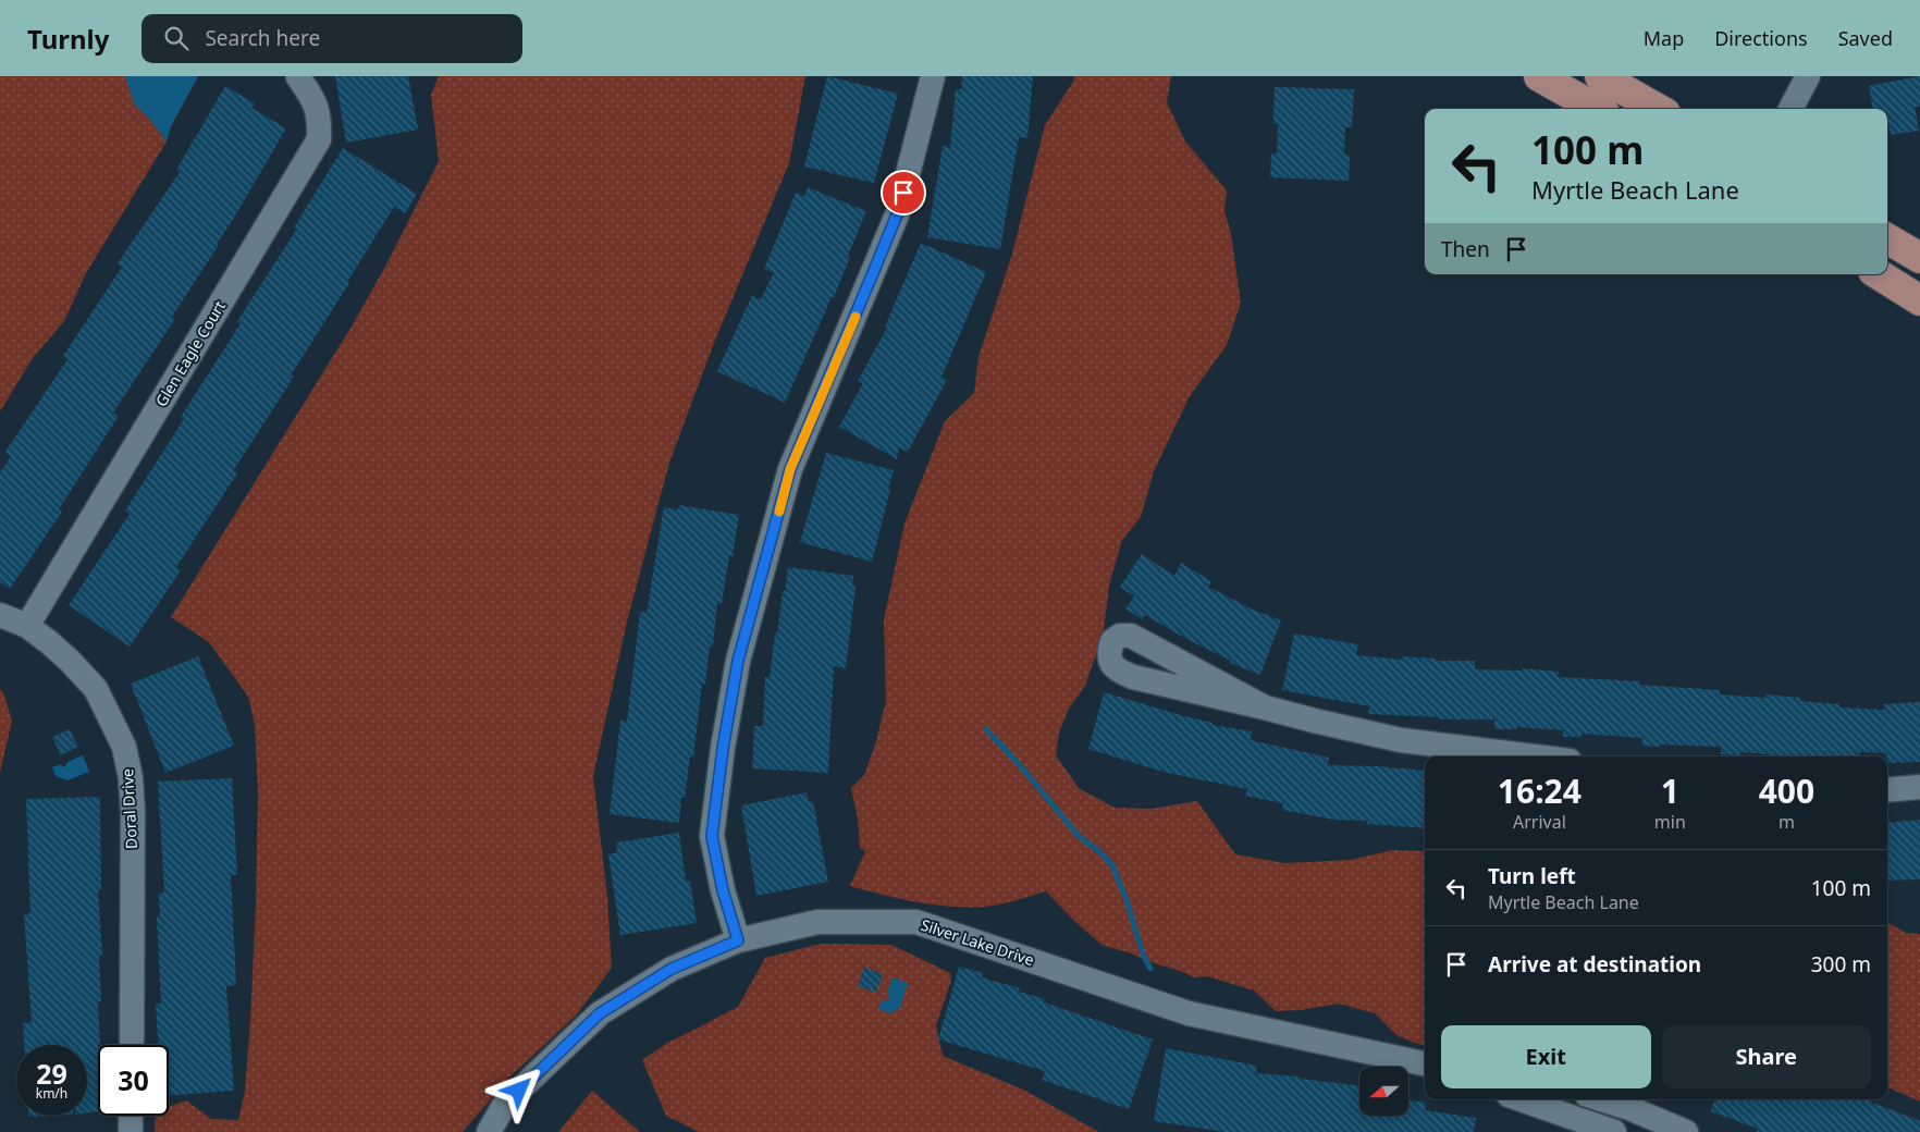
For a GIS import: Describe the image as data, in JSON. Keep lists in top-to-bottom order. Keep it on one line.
{"streets":{"street":["Glen Eagle Court","Doral Drive","Silver Lake Drive"]},"crossings":[["Glen Eagle Court","Doral Drive"]],"north":"left","page":{"header":"Turnly","search":"Search here","nav":["Map","Directions","Saved"],"turn":["100 m","Myrtle Beach Lane"],"then":"Then","eta":["16:24","Arrival","1","min","400","m"],"list":[{"name":"Turn left","note":"Myrtle Beach Lane","value":"100 m"},{"name":"Arrive at destination","value":"300 m"}],"buttons":["Exit","Share"],"speed":"29 km/h","limit":"30"}}
